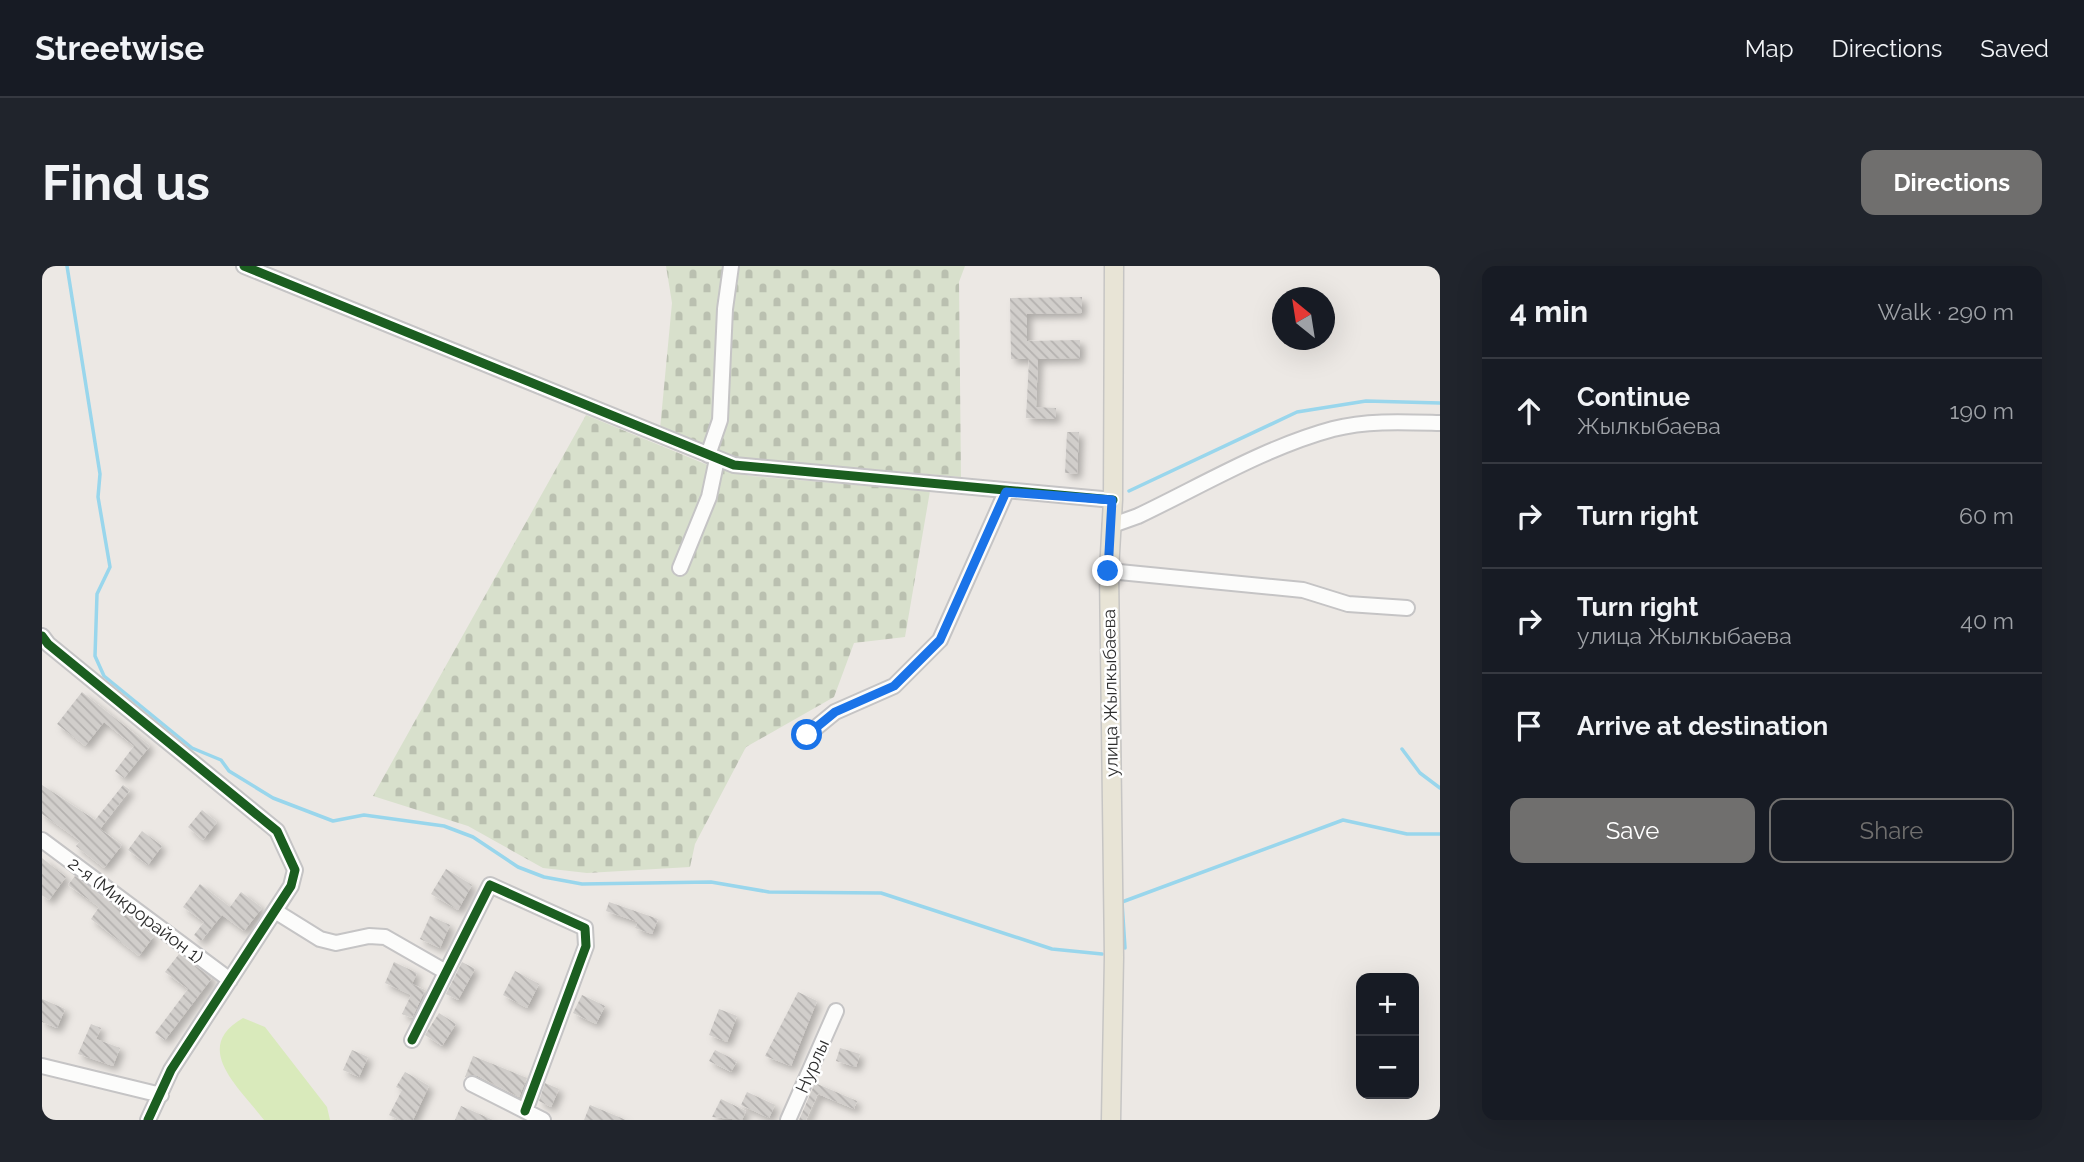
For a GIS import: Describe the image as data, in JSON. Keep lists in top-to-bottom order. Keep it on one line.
{"streets":{"main road":["улица Жылкыбаева"],"street":["2-я (Микрорайон 1)","Нурлы"]},"north":"top left","page":{"header":"Streetwise","nav":["Map","Directions","Saved"],"buttons":["Directions",["Save","Share"]],"title":"Find us","heading":["4 min","Walk · 290 m"],"list":[["Continue","Жылкыбаева","190 m"],["Turn right","60 m"],["Turn right","улица Жылкыбаева","40 m"],"Arrive at destination"],"map_buttons":["+","−"]}}
